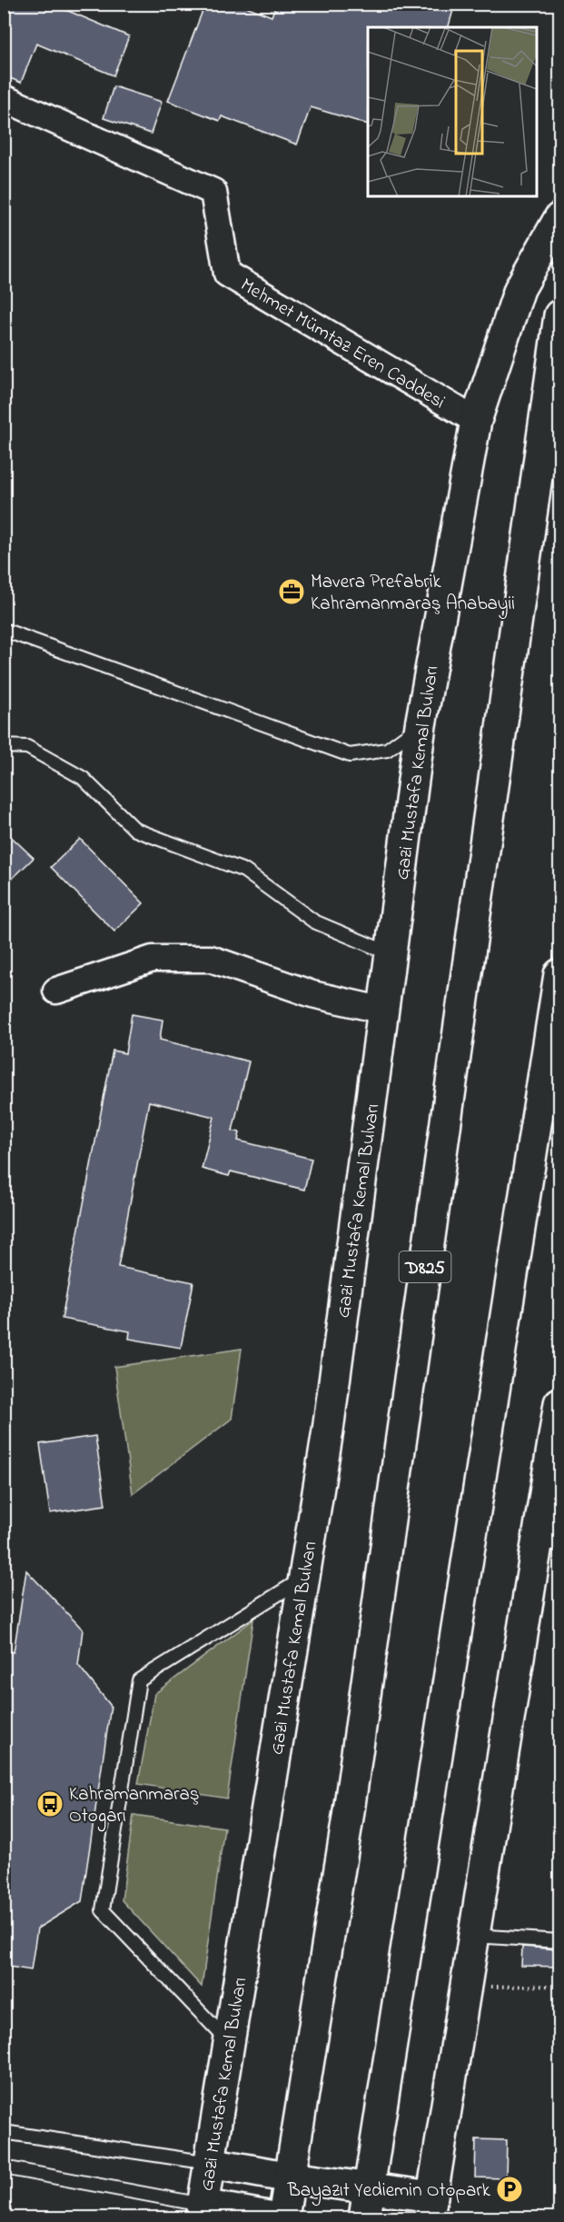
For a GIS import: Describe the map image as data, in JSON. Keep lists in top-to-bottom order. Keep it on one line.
{"streets":{"main road":["Gazi Mustafa Kemal Bulvarı","D825"],"street":["Mehmet Mümtaz Eren Caddesi"]},"crossings":[["Mehmet Mümtaz Eren Caddesi","Gazi Mustafa Kemal Bulvarı"]],"places":{"office":["Mavera Prefabrik Kahramanmaraş Anabayii"],"bus stop":["Kahramanmaraş Otogarı"],"parking":["Bayazıt Yediemin Otopark"]}}
